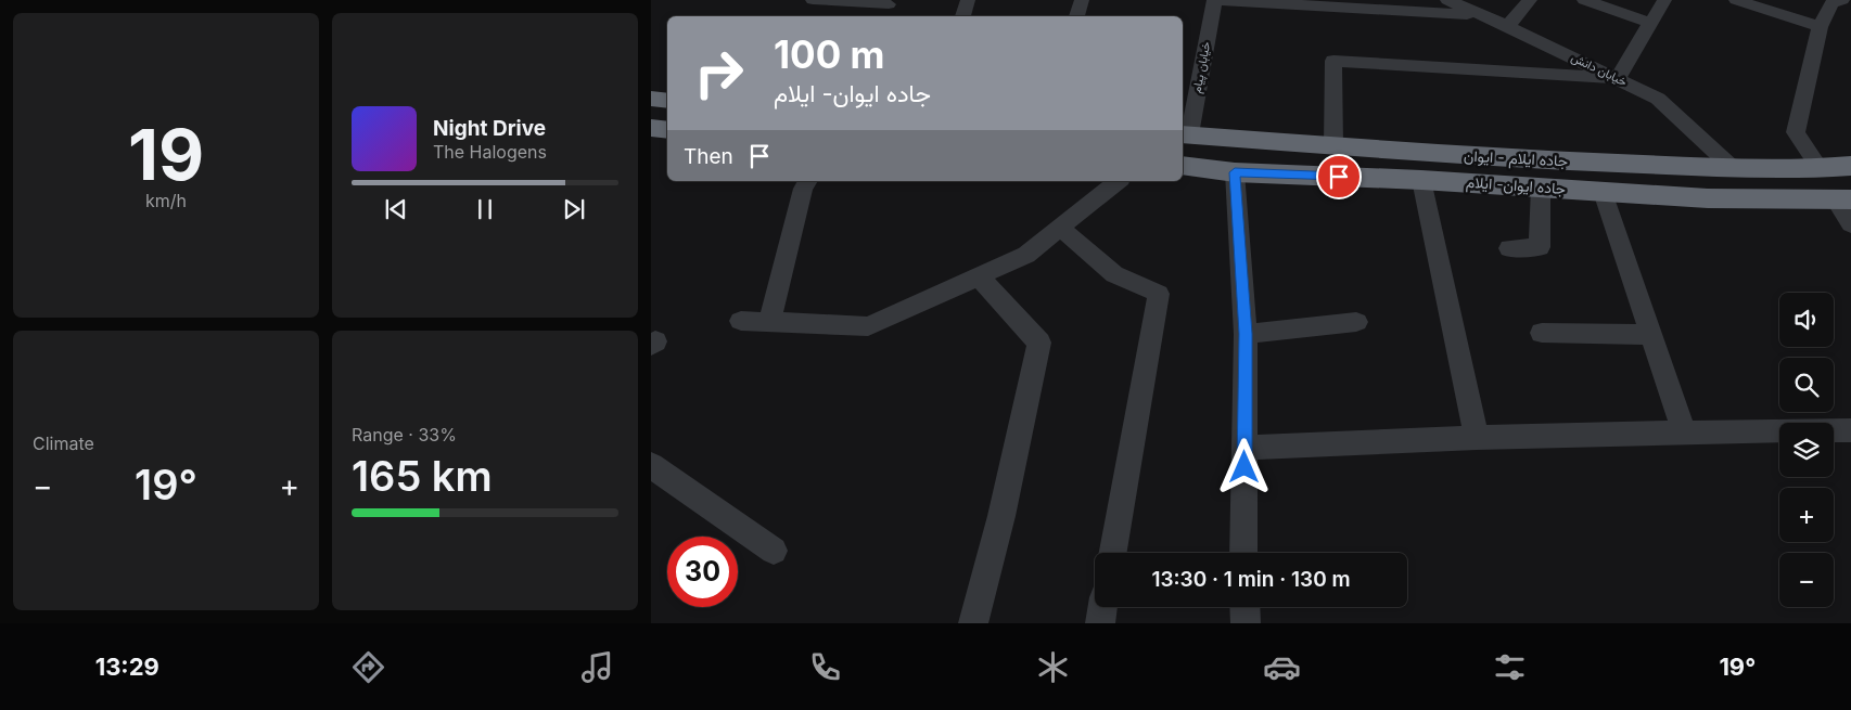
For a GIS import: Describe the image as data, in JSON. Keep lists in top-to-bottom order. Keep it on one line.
{"streets":{"highway":["جاده ایلام - ایوان","جاده ایوان- ایلام"],"street":["خیابان پیام","خیابان دانش"]},"crossings":[["خیابان پیام","جاده ایلام - ایوان"],["خیابان دانش","جاده ایلام - ایوان"]],"page":{"tile":[["19","km/h"],"Climate",["Range · 33%","165 km"]],"turn":["100 m","جاده ایوان- ایلام"],"song":["Night Drive","The Halogens"],"then":"Then","map_buttons":["+","−"],"heat":["−","19°","+"],"limit":"30","trip":"13:30 · 1 min · 130 m","tabs":["13:29","19°"]}}
